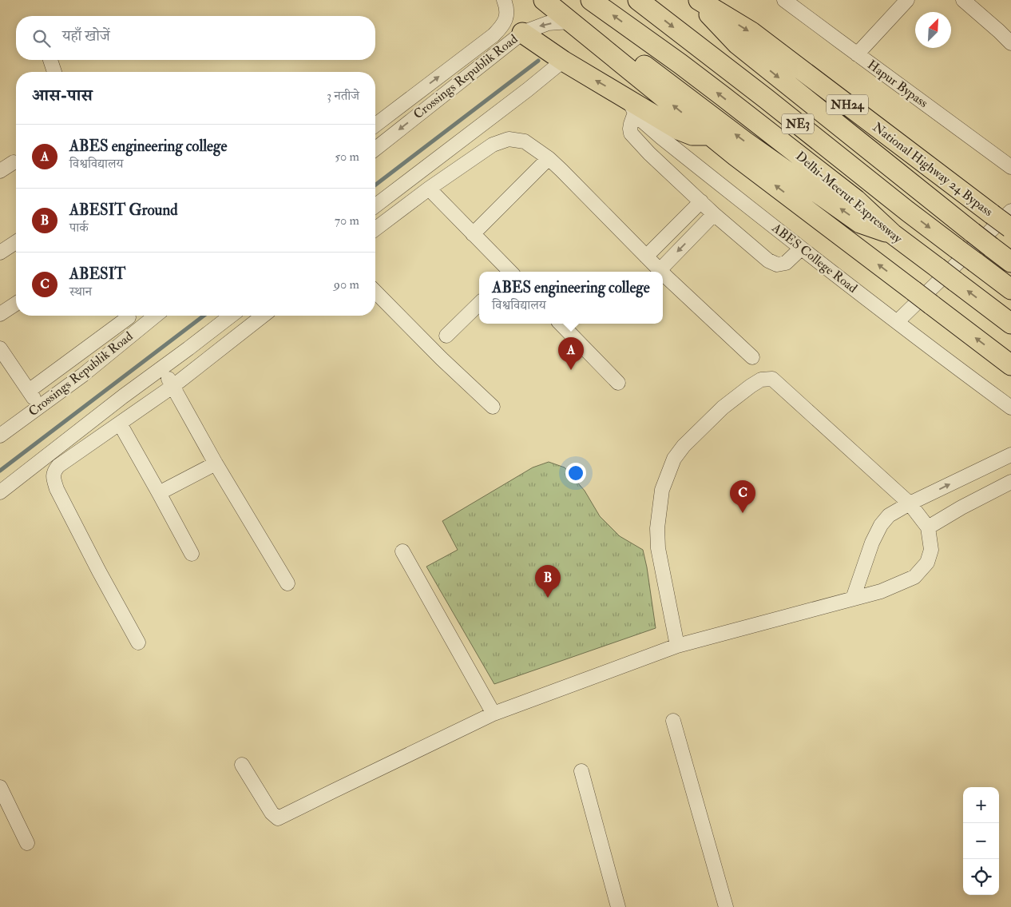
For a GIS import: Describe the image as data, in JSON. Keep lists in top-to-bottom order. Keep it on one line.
{"streets":{"highway":["NH24","NE3","National Highway 24 Bypass","Delhi-Meerut Expressway"],"street":["Crossings Republik Road","Hapur Bypass","ABES College Road"]},"north":"top right","page":{"search":"यहाँ खोजें","heading":["आस-पास","3 नतीजे"],"list":[{"mark":"A","name":"ABES engineering college","note":"विश्वविद्यालय","value":"50 m"},{"mark":"B","name":"ABESIT Ground","note":"पार्क","value":"70 m"},{"mark":"C","name":"ABESIT","note":"स्थान","value":"90 m"}],"popup":["ABES engineering college","विश्वविद्यालय"],"pins":["A","C","B"],"map_buttons":["+","−"]}}
